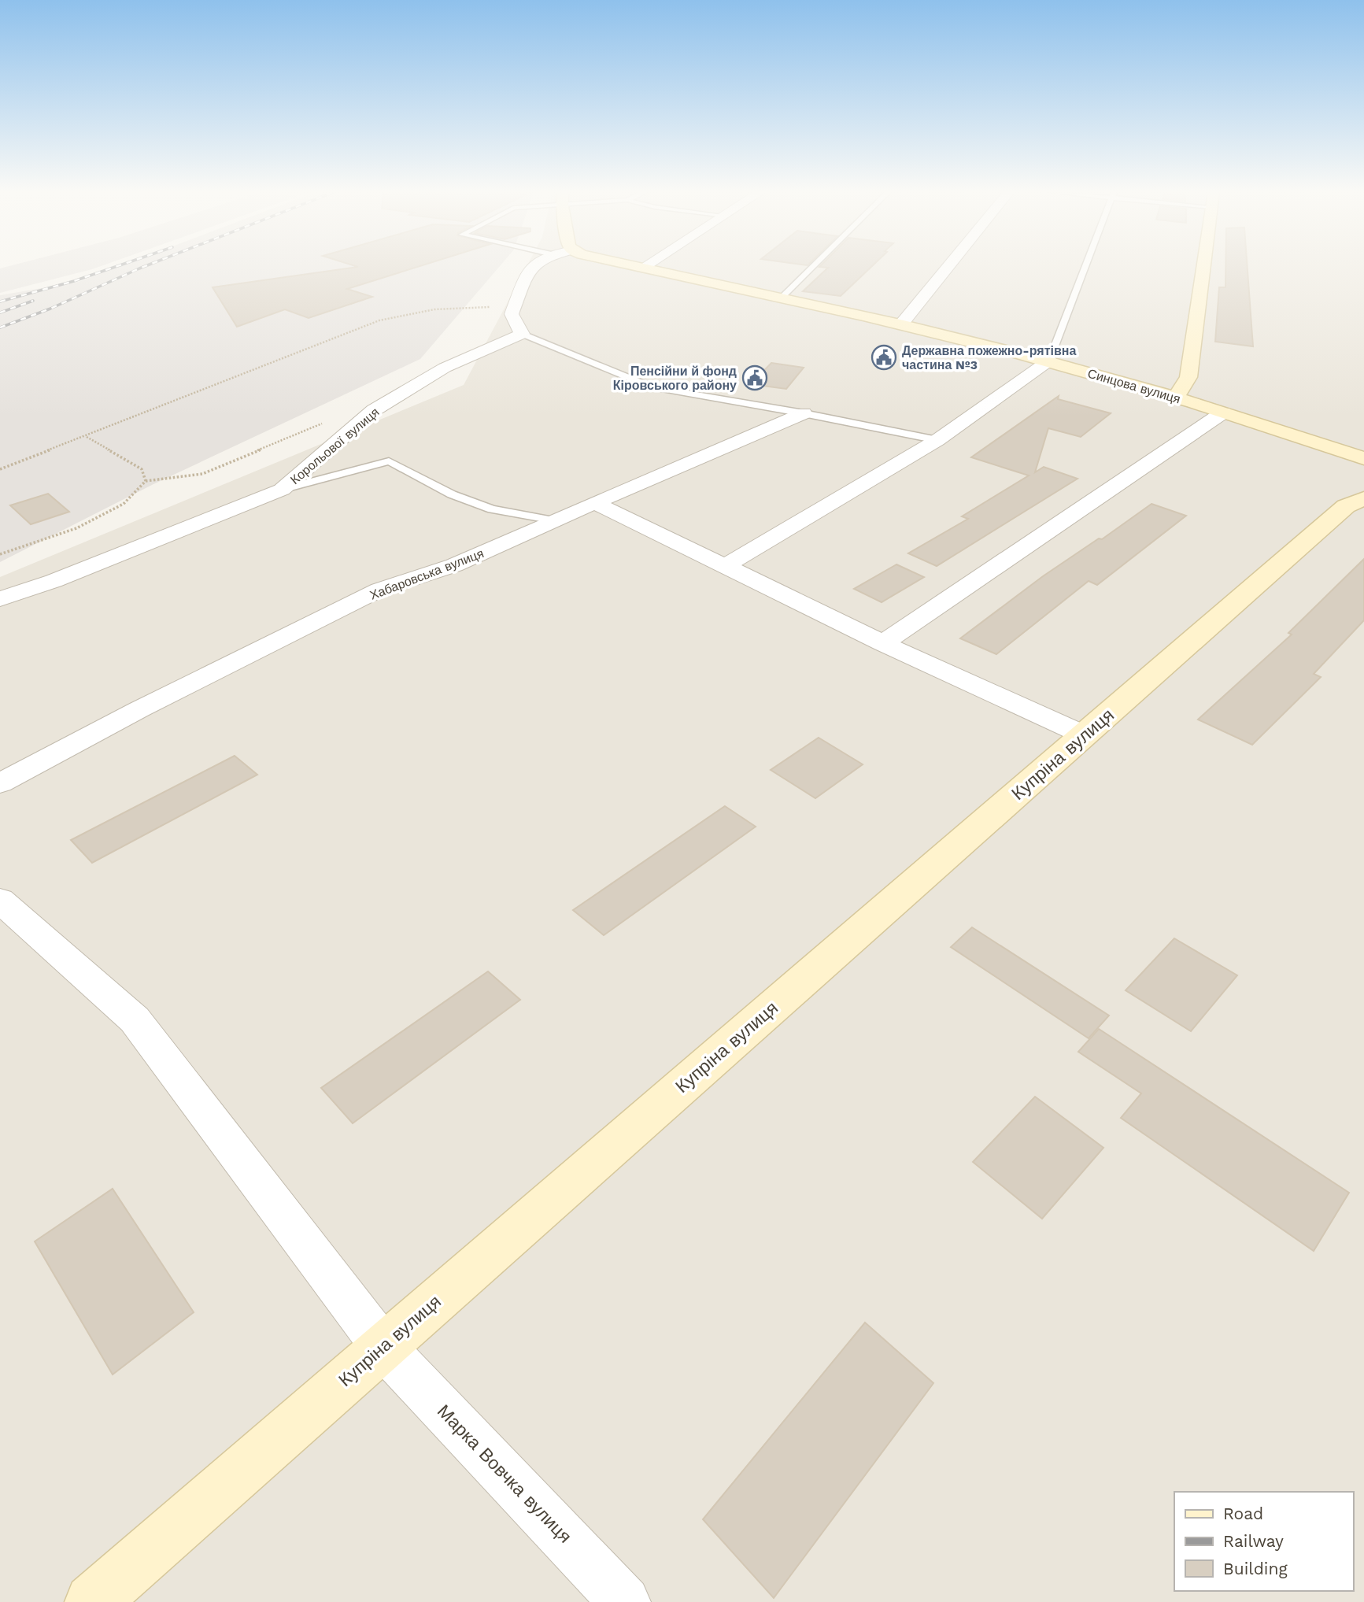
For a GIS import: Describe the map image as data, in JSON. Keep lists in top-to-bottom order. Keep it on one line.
{"streets":{"street":["Синцова вулиця","Корольової вулиця","Хабаровська вулиця","Купріна вулиця","Марка Вовчка вулиця"]},"crossings":[["Купріна вулиця","Марка Вовчка вулиця"]],"places":{"public building":["Державна пожежно-рятівна частина №3","Пенсійни й фонд Кіровського району"]},"legend":["Road","Railway","Building"]}
